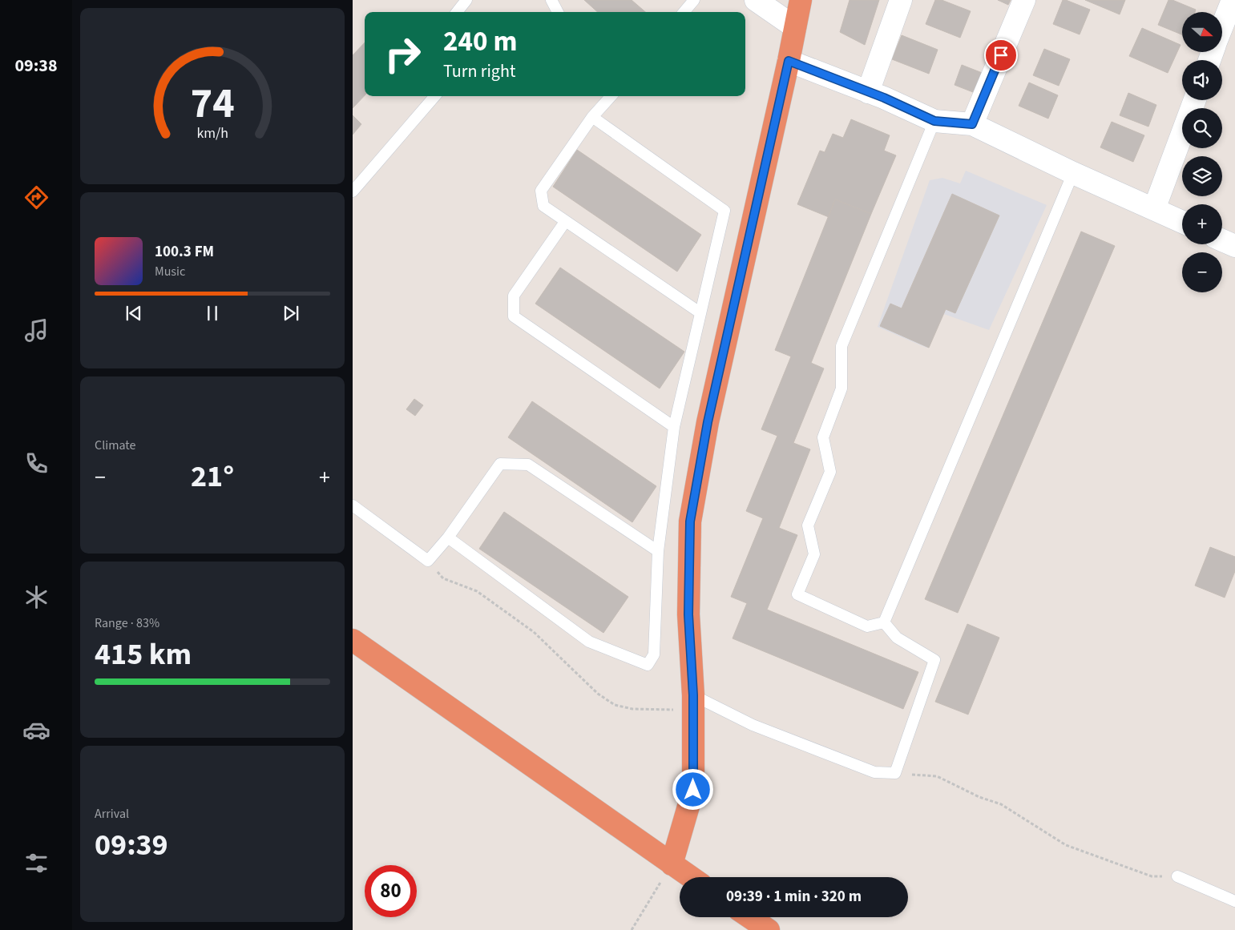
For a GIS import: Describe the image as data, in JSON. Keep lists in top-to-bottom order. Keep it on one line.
{"north":"right","page":{"tabs":"09:38","map_buttons":["+","−"],"turn":["240 m","Turn right"],"song":["100.3 FM","Music"],"tile":["Climate",["Range · 83%","415 km"],["Arrival","09:39"]],"heat":["−","21°","+"],"limit":"80","trip":"09:39 · 1 min · 320 m","gauge":["74","km/h"]}}
